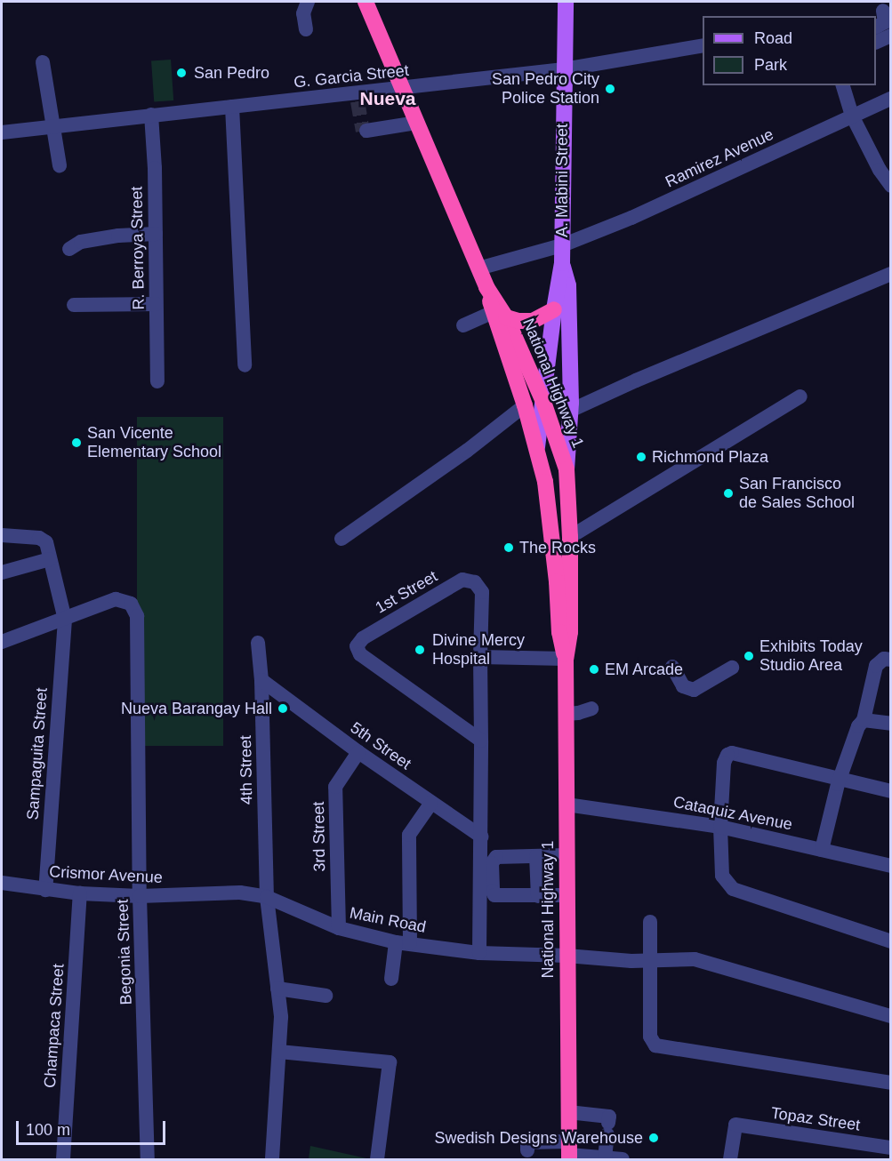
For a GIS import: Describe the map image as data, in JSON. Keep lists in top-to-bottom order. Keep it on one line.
{"streets":{"highway":["National Highway 1"],"main road":["A. Mabini Street"],"street":["G. Garcia Street","Ramirez Avenue","R. Berroya Street","1st Street","5th Street","Sampaguita Street","4th Street","Cataquiz Avenue","3rd Street","Crismor Avenue","Main Road","Begonia Street","Champaca Street","Topaz Street"]},"crossings":[["G. Garcia Street","A. Mabini Street"],["G. Garcia Street","R. Berroya Street"],["G. Garcia Street","National Highway 1"],["Ramirez Avenue","A. Mabini Street"],["Ramirez Avenue","National Highway 1"],["A. Mabini Street","National Highway 1"],["National Highway 1","Cataquiz Avenue"],["National Highway 1","Main Road"],["1st Street","5th Street"],["1st Street","Main Road"],["5th Street","4th Street"],["5th Street","3rd Street"],["Sampaguita Street","Crismor Avenue"],["Sampaguita Street","Begonia Street"],["4th Street","Main Road"],["3rd Street","Main Road"],["Crismor Avenue","Main Road"],["Crismor Avenue","Begonia Street"],["Crismor Avenue","Champaca Street"]],"districts":["Nueva"],"places":["San Pedro","San Pedro City Police Station","San Vicente Elementary School","Richmond Plaza","San Francisco de Sales School","The Rocks","Divine Mercy Hospital","Exhibits Today Studio Area","EM Arcade","Nueva Barangay Hall","Swedish Designs Warehouse"],"legend":["Road","Park"],"scale_bar":"100 m"}
